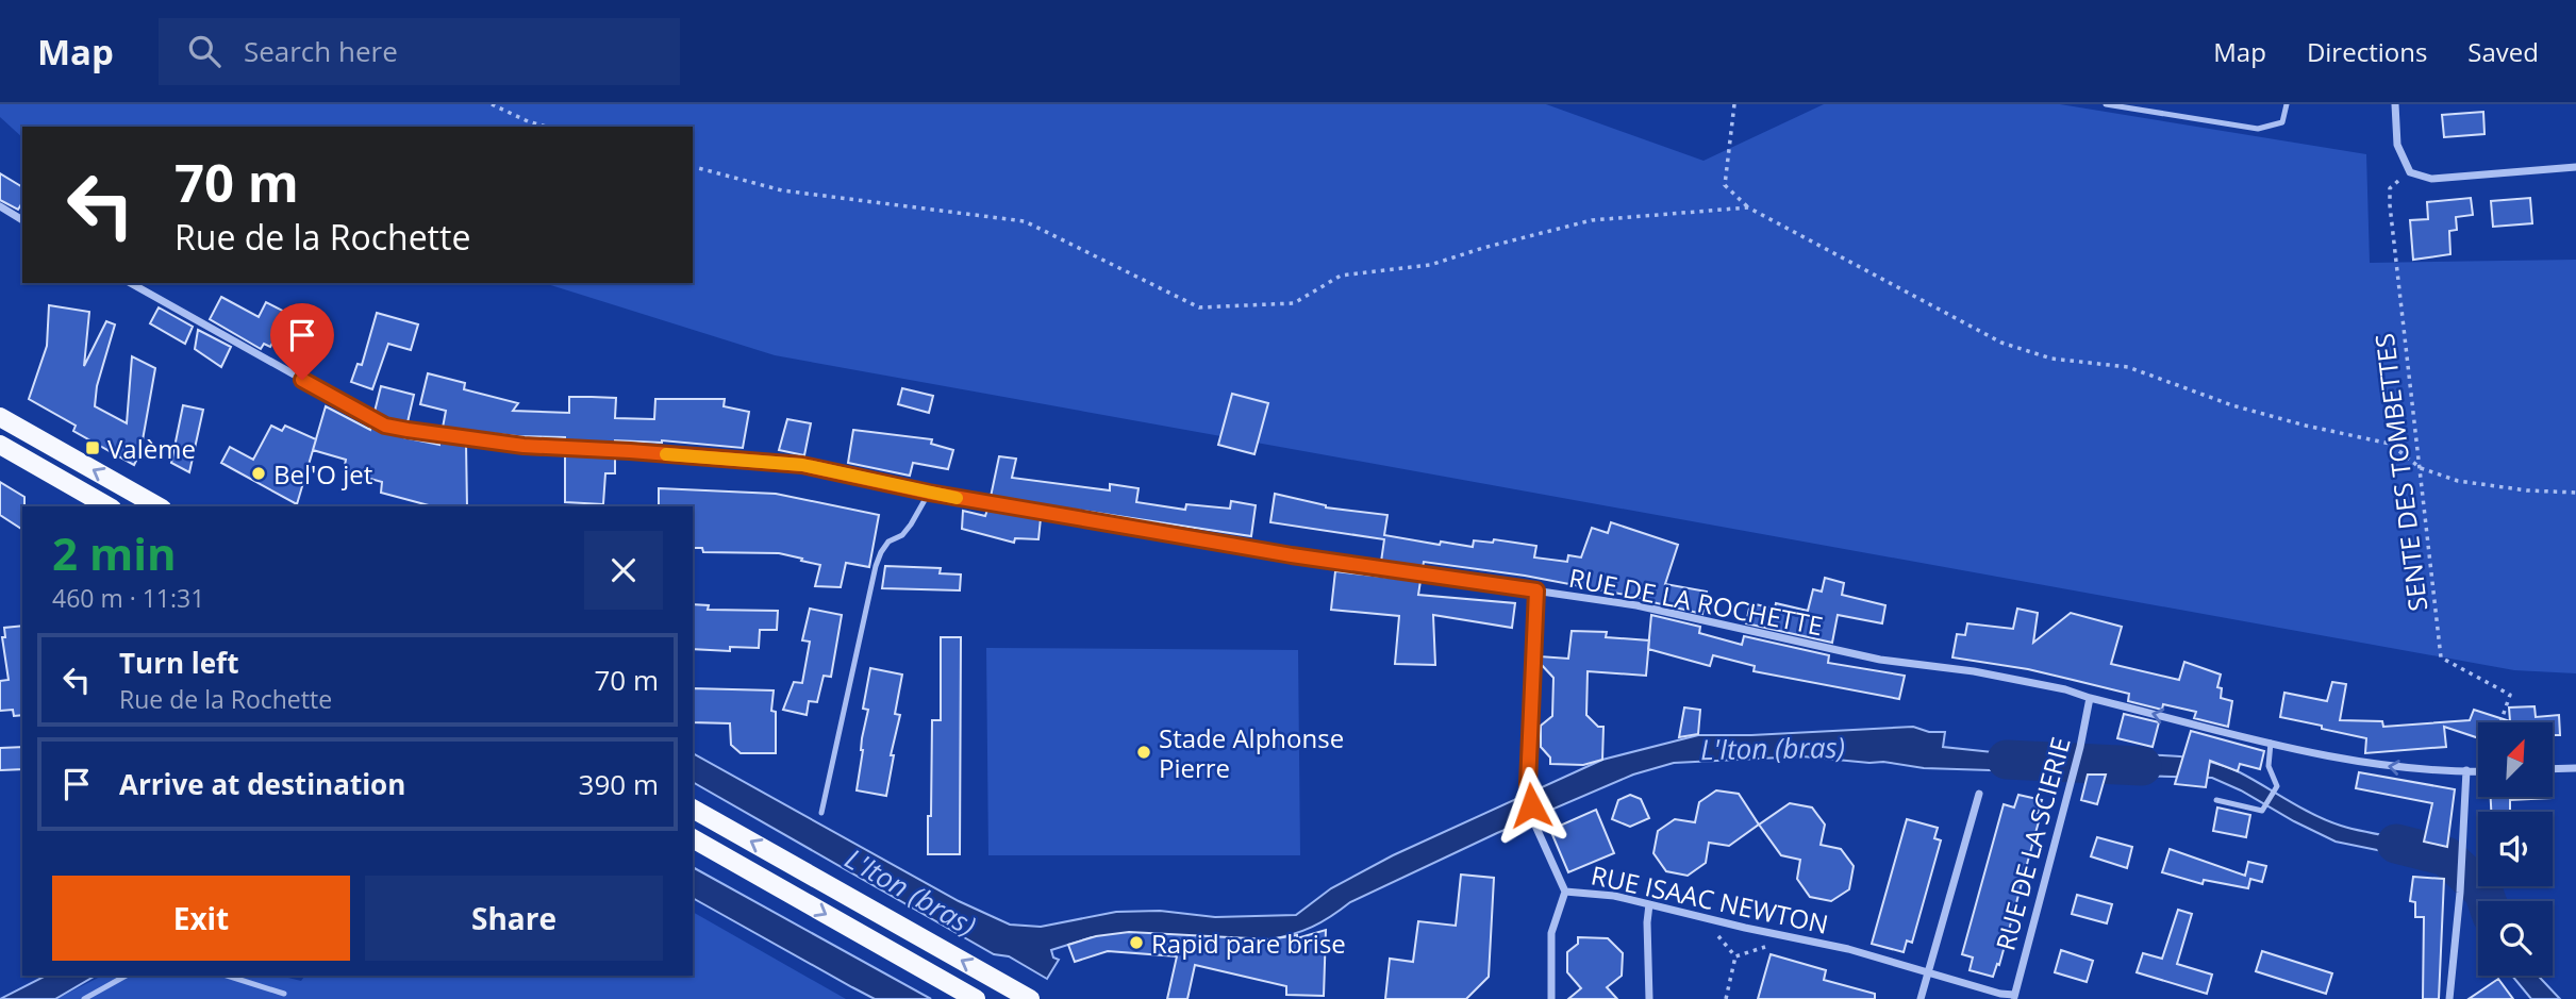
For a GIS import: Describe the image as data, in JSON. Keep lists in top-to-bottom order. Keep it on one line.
{"streets":{"street":["RUE DE LA ROCHETTE","RUE DE LA SCIERIE","RUE ISAAC NEWTON"],"path":["SENTE DES TOMBETTES"]},"crossings":[["RUE DE LA ROCHETTE","RUE DE LA SCIERIE"],["RUE DE LA ROCHETTE","RUE ISAAC NEWTON"],["RUE DE LA SCIERIE","RUE ISAAC NEWTON"]],"water":["L'Iton (bras)"],"places":{"transit":["Valème"],"other":["Bel'O jet","Stade Alphonse Pierre","Rapid pare brise"]},"north":"top right","page":{"header":"Map","search":"Search here","nav":["Map","Directions","Saved"],"turn":["70 m","Rue de la Rochette"],"heading":["2 min","460 m · 11:31"],"list":[{"name":"Turn left","note":"Rue de la Rochette","value":"70 m"},{"name":"Arrive at destination","value":"390 m"}],"buttons":["Exit","Share"]}}
